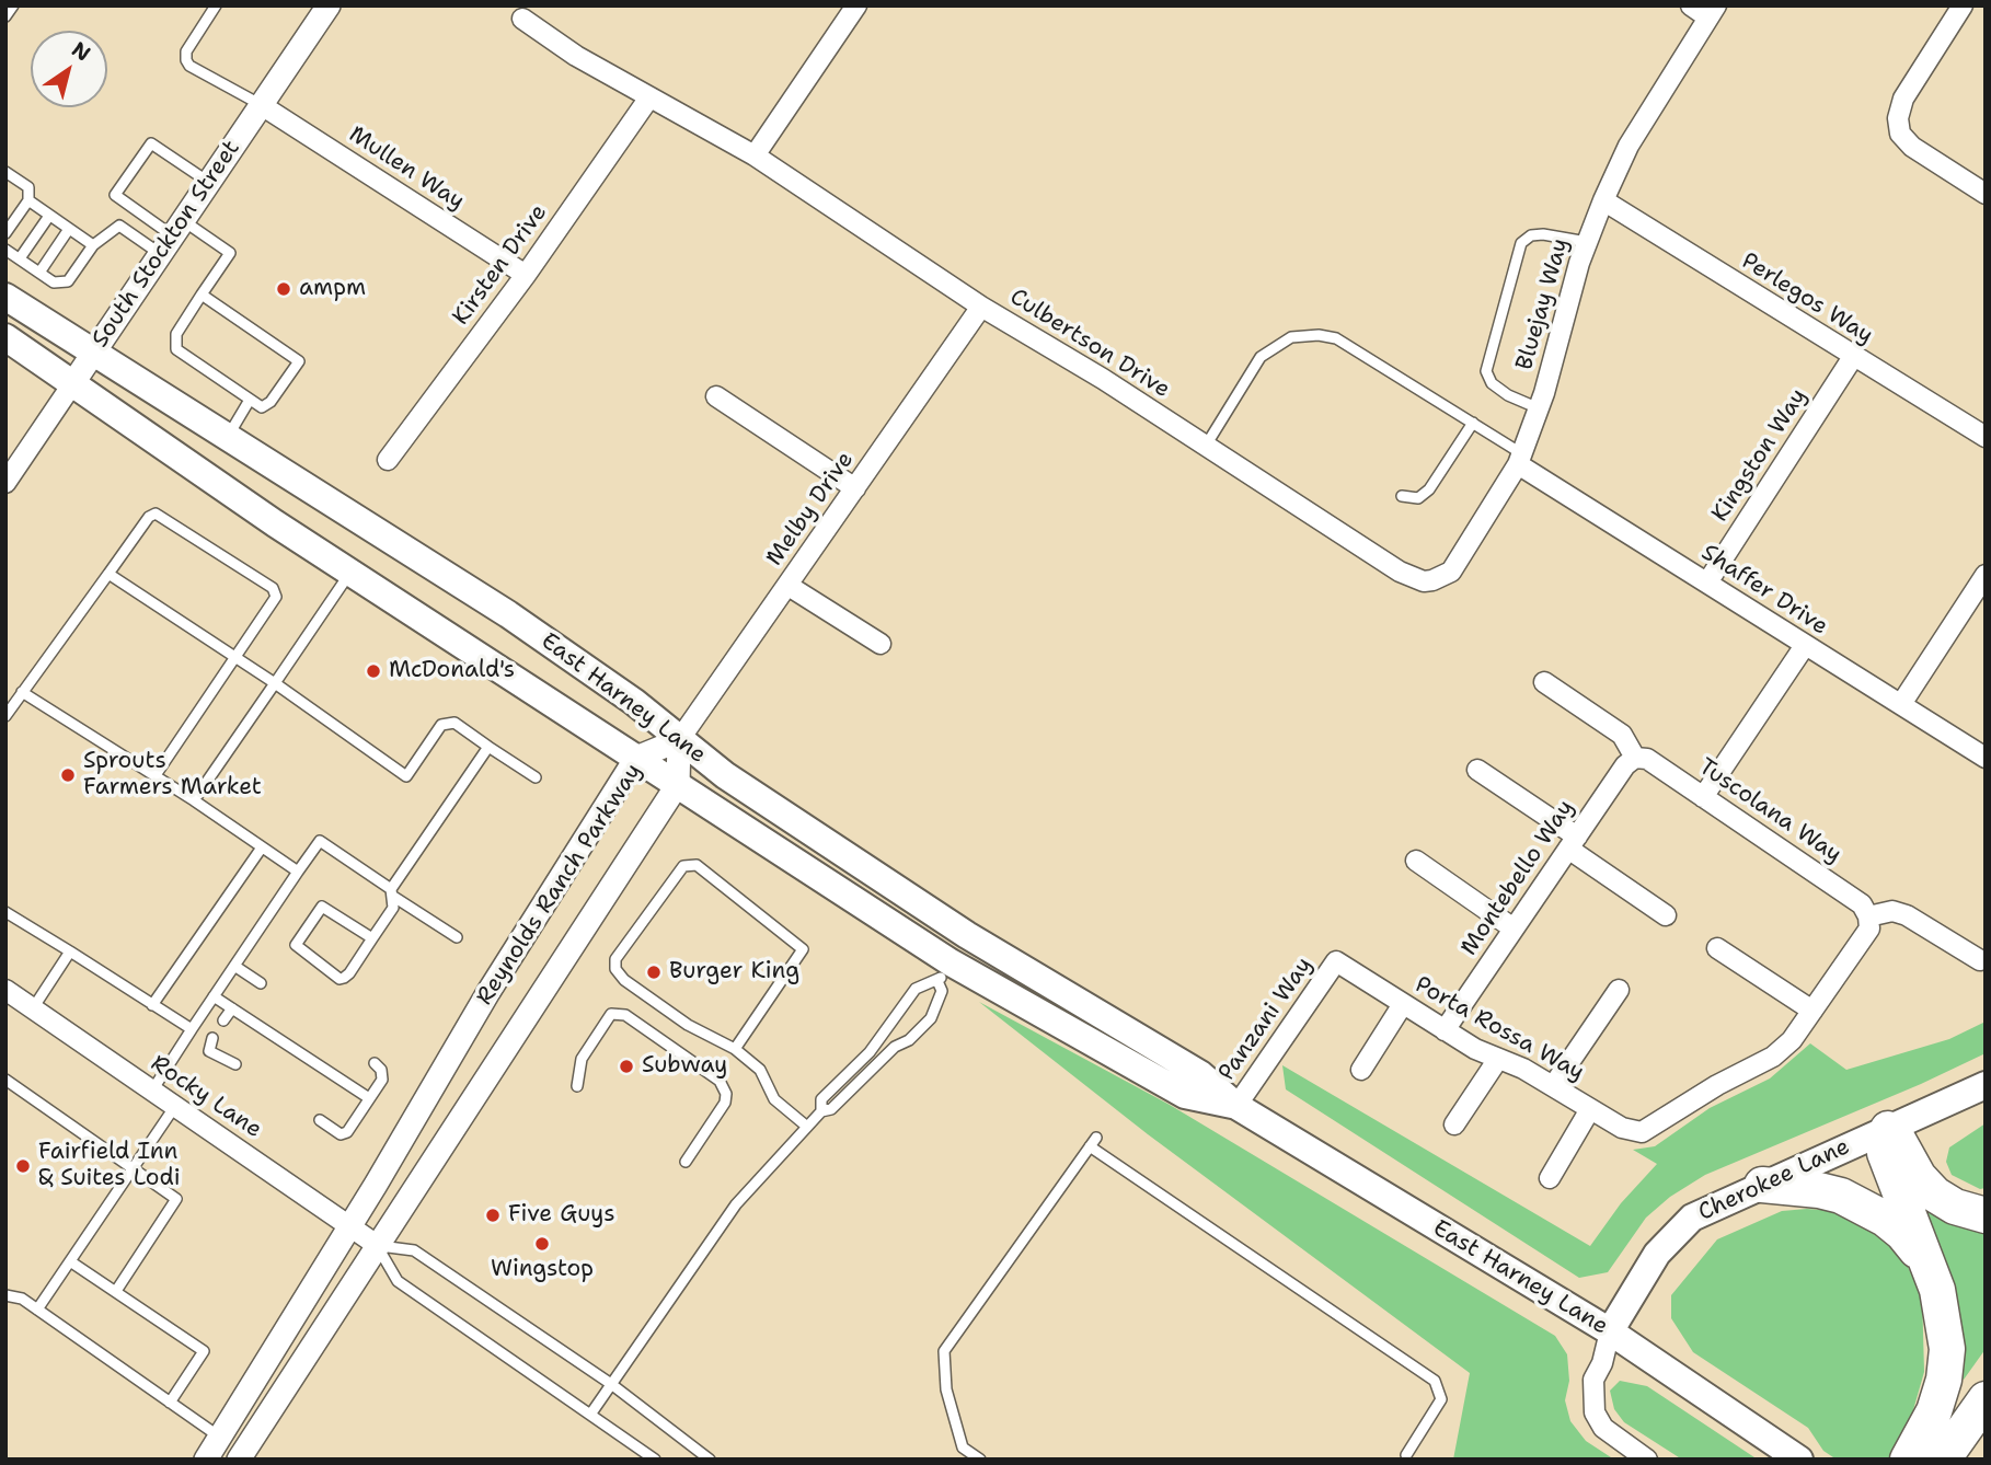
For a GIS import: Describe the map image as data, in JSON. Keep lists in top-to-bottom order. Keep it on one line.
{"streets":{"main road":["East Harney Lane","Cherokee Lane"],"street":["Mullen Way","South Stockton Street","Kirsten Drive","Perlegos Way","Bluejay Way","Culbertson Drive","Kingston Way","Melby Drive","Shaffer Drive","Tuscolana Way","Montebello Way","Reynolds Ranch Parkway","Panzani Way","Porta Rossa Way","Rocky Lane"]},"crossings":[["Mullen Way","South Stockton Street"],["Mullen Way","Kirsten Drive"],["South Stockton Street","East Harney Lane"],["Kirsten Drive","Culbertson Drive"],["Perlegos Way","Bluejay Way"],["Perlegos Way","Kingston Way"],["Bluejay Way","Culbertson Drive"],["Bluejay Way","Shaffer Drive"],["Culbertson Drive","Melby Drive"],["Kingston Way","Shaffer Drive"],["Melby Drive","East Harney Lane"],["Melby Drive","Reynolds Ranch Parkway"],["East Harney Lane","Reynolds Ranch Parkway"],["East Harney Lane","Panzani Way"],["East Harney Lane","Cherokee Lane"],["Tuscolana Way","Montebello Way"],["Montebello Way","Porta Rossa Way"],["Reynolds Ranch Parkway","Rocky Lane"],["Panzani Way","Porta Rossa Way"]],"places":["ampm","McDonald's","Sprouts Farmers Market","Burger King","Subway","Fairfield Inn & Suites Lodi","Five Guys","Wingstop"],"north":"top right"}
